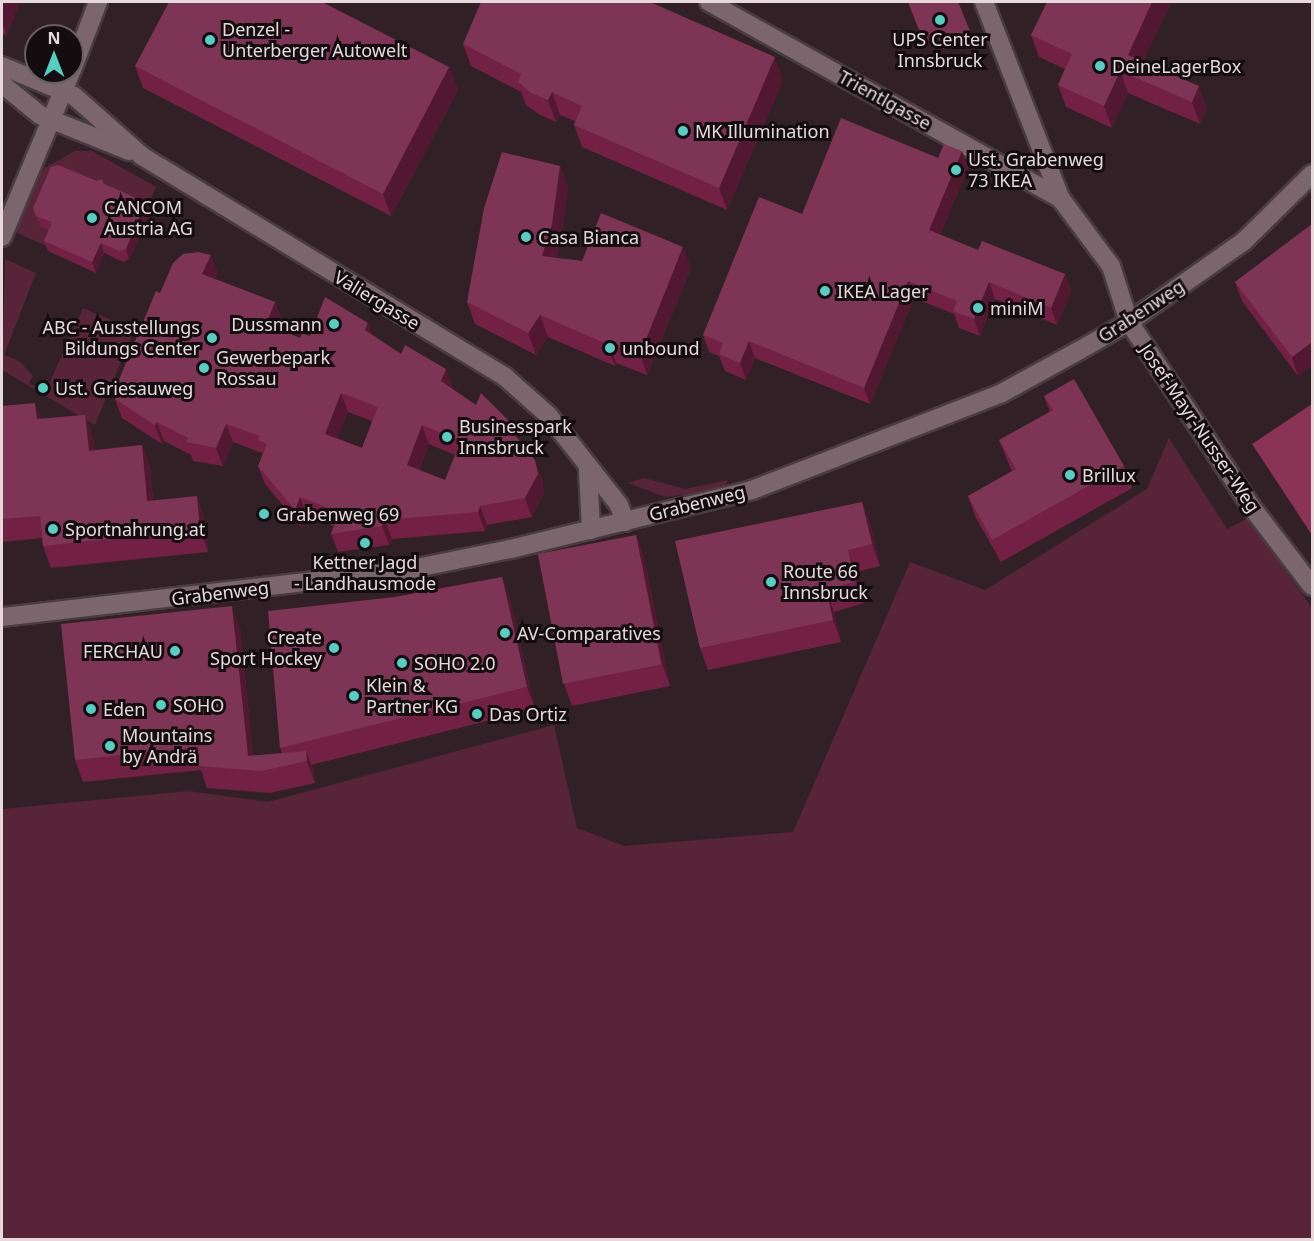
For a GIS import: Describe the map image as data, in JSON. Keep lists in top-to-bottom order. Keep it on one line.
{"streets":{"street":["Trientlgasse","Valiergasse","Grabenweg","Josef-Mayr-Nusser-Weg"]},"crossings":[["Trientlgasse","Josef-Mayr-Nusser-Weg"],["Valiergasse","Grabenweg"],["Grabenweg","Josef-Mayr-Nusser-Weg"]],"places":["UPS Center Innsbruck","Denzel - Unterberger Autowelt","DeineLagerBox","MK Illumination","Ust. Grabenweg 73 IKEA","CANCOM Austria AG","Casa Bianca","IKEA Lager","miniM","Dussmann","ABC - Ausstellungs Bildungs Center","unbound","Gewerbepark Rossau","Ust. Griesauweg","Businesspark Innsbruck","Brillux","Grabenweg 69","Sportnahrung.at","Kettner Jagd - Landhausmode","Route 66 Innsbruck","AV-Comparatives","Create Sport Hockey","FERCHAU","SOHO 2.0","Klein & Partner KG","SOHO","Eden","Das Ortiz","Mountains by Andrä"],"north":"top"}
